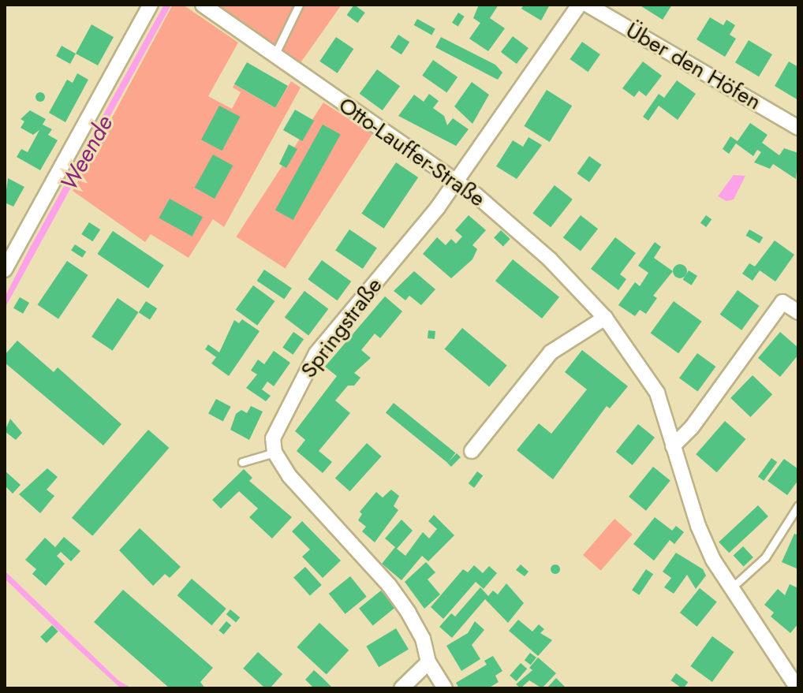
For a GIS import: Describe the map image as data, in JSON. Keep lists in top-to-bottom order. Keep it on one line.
{"streets":{"street":["Über den Höfen","Otto-Lauffer-Straße","Springstraße"]},"crossings":[["Otto-Lauffer-Straße","Springstraße"]],"water":["Weende"]}
